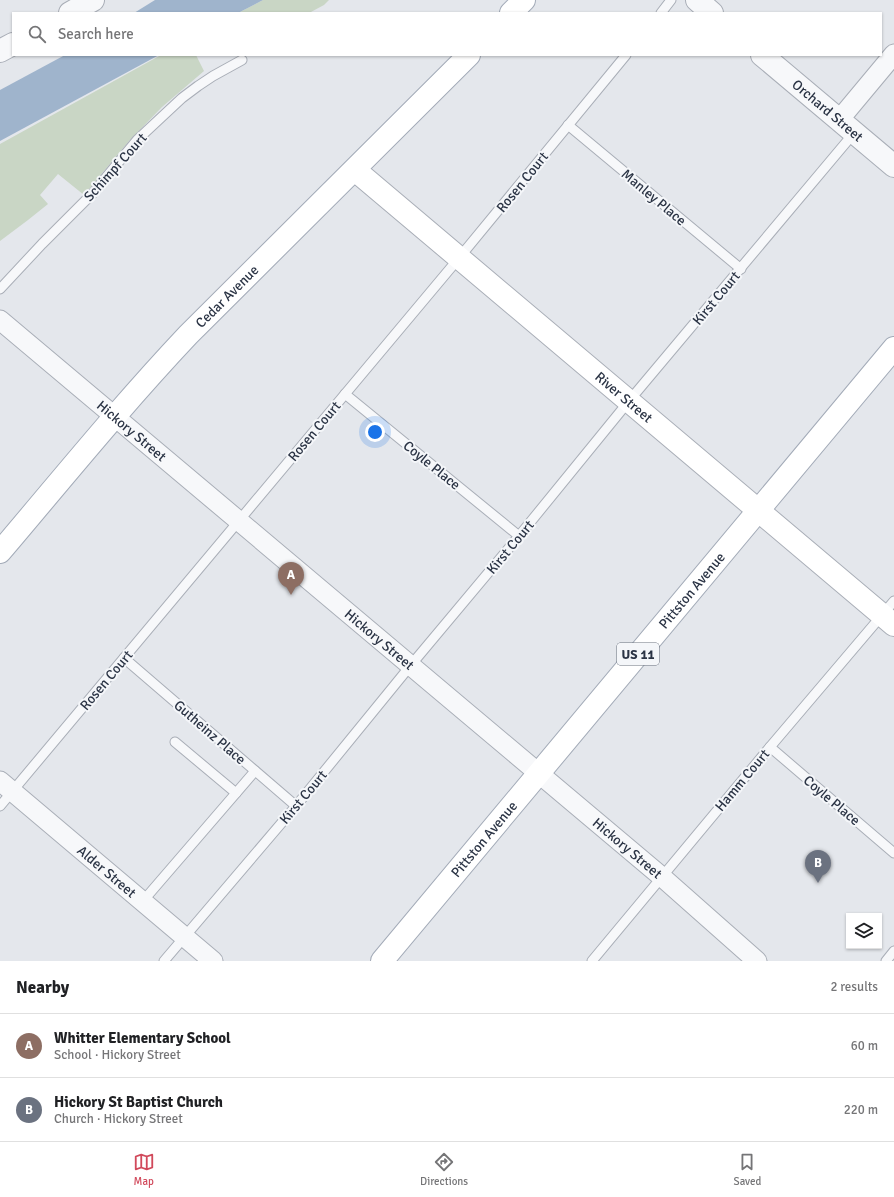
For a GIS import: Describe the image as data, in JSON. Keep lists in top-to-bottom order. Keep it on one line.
{"streets":{"main road":["Cedar Avenue","River Street","Pittston Avenue","US 11"],"street":["Orchard Street","Hickory Street","Alder Street"],"lane":["Schimpf Court","Rosen Court","Manley Place","Kirst Court","Coyle Place","Gutheinz Place","Hamm Court"]},"crossings":[["Orchard Street","Kirst Court"],["Rosen Court","Manley Place"],["Rosen Court","River Street"],["Rosen Court","Hickory Street"],["Rosen Court","Coyle Place"],["Rosen Court","Gutheinz Place"],["Rosen Court","Alder Street"],["Manley Place","Kirst Court"],["Cedar Avenue","River Street"],["Cedar Avenue","Hickory Street"],["Kirst Court","River Street"],["Kirst Court","Hickory Street"],["Kirst Court","Coyle Place"],["Kirst Court","Gutheinz Place"],["Kirst Court","Alder Street"],["River Street","Pittston Avenue"],["River Street","Hamm Court"],["Hickory Street","Pittston Avenue"],["Hickory Street","Hamm Court"],["Coyle Place","Hamm Court"]],"page":{"search":"Search here","pins":["A","B"],"heading":["Nearby","2 results"],"list":[{"mark":"A","name":"Whitter Elementary School","note":"School · Hickory Street","value":"60 m"},{"mark":"B","name":"Hickory St Baptist Church","note":"Church · Hickory Street","value":"220 m"}],"nav":["Map","Directions","Saved"]}}
